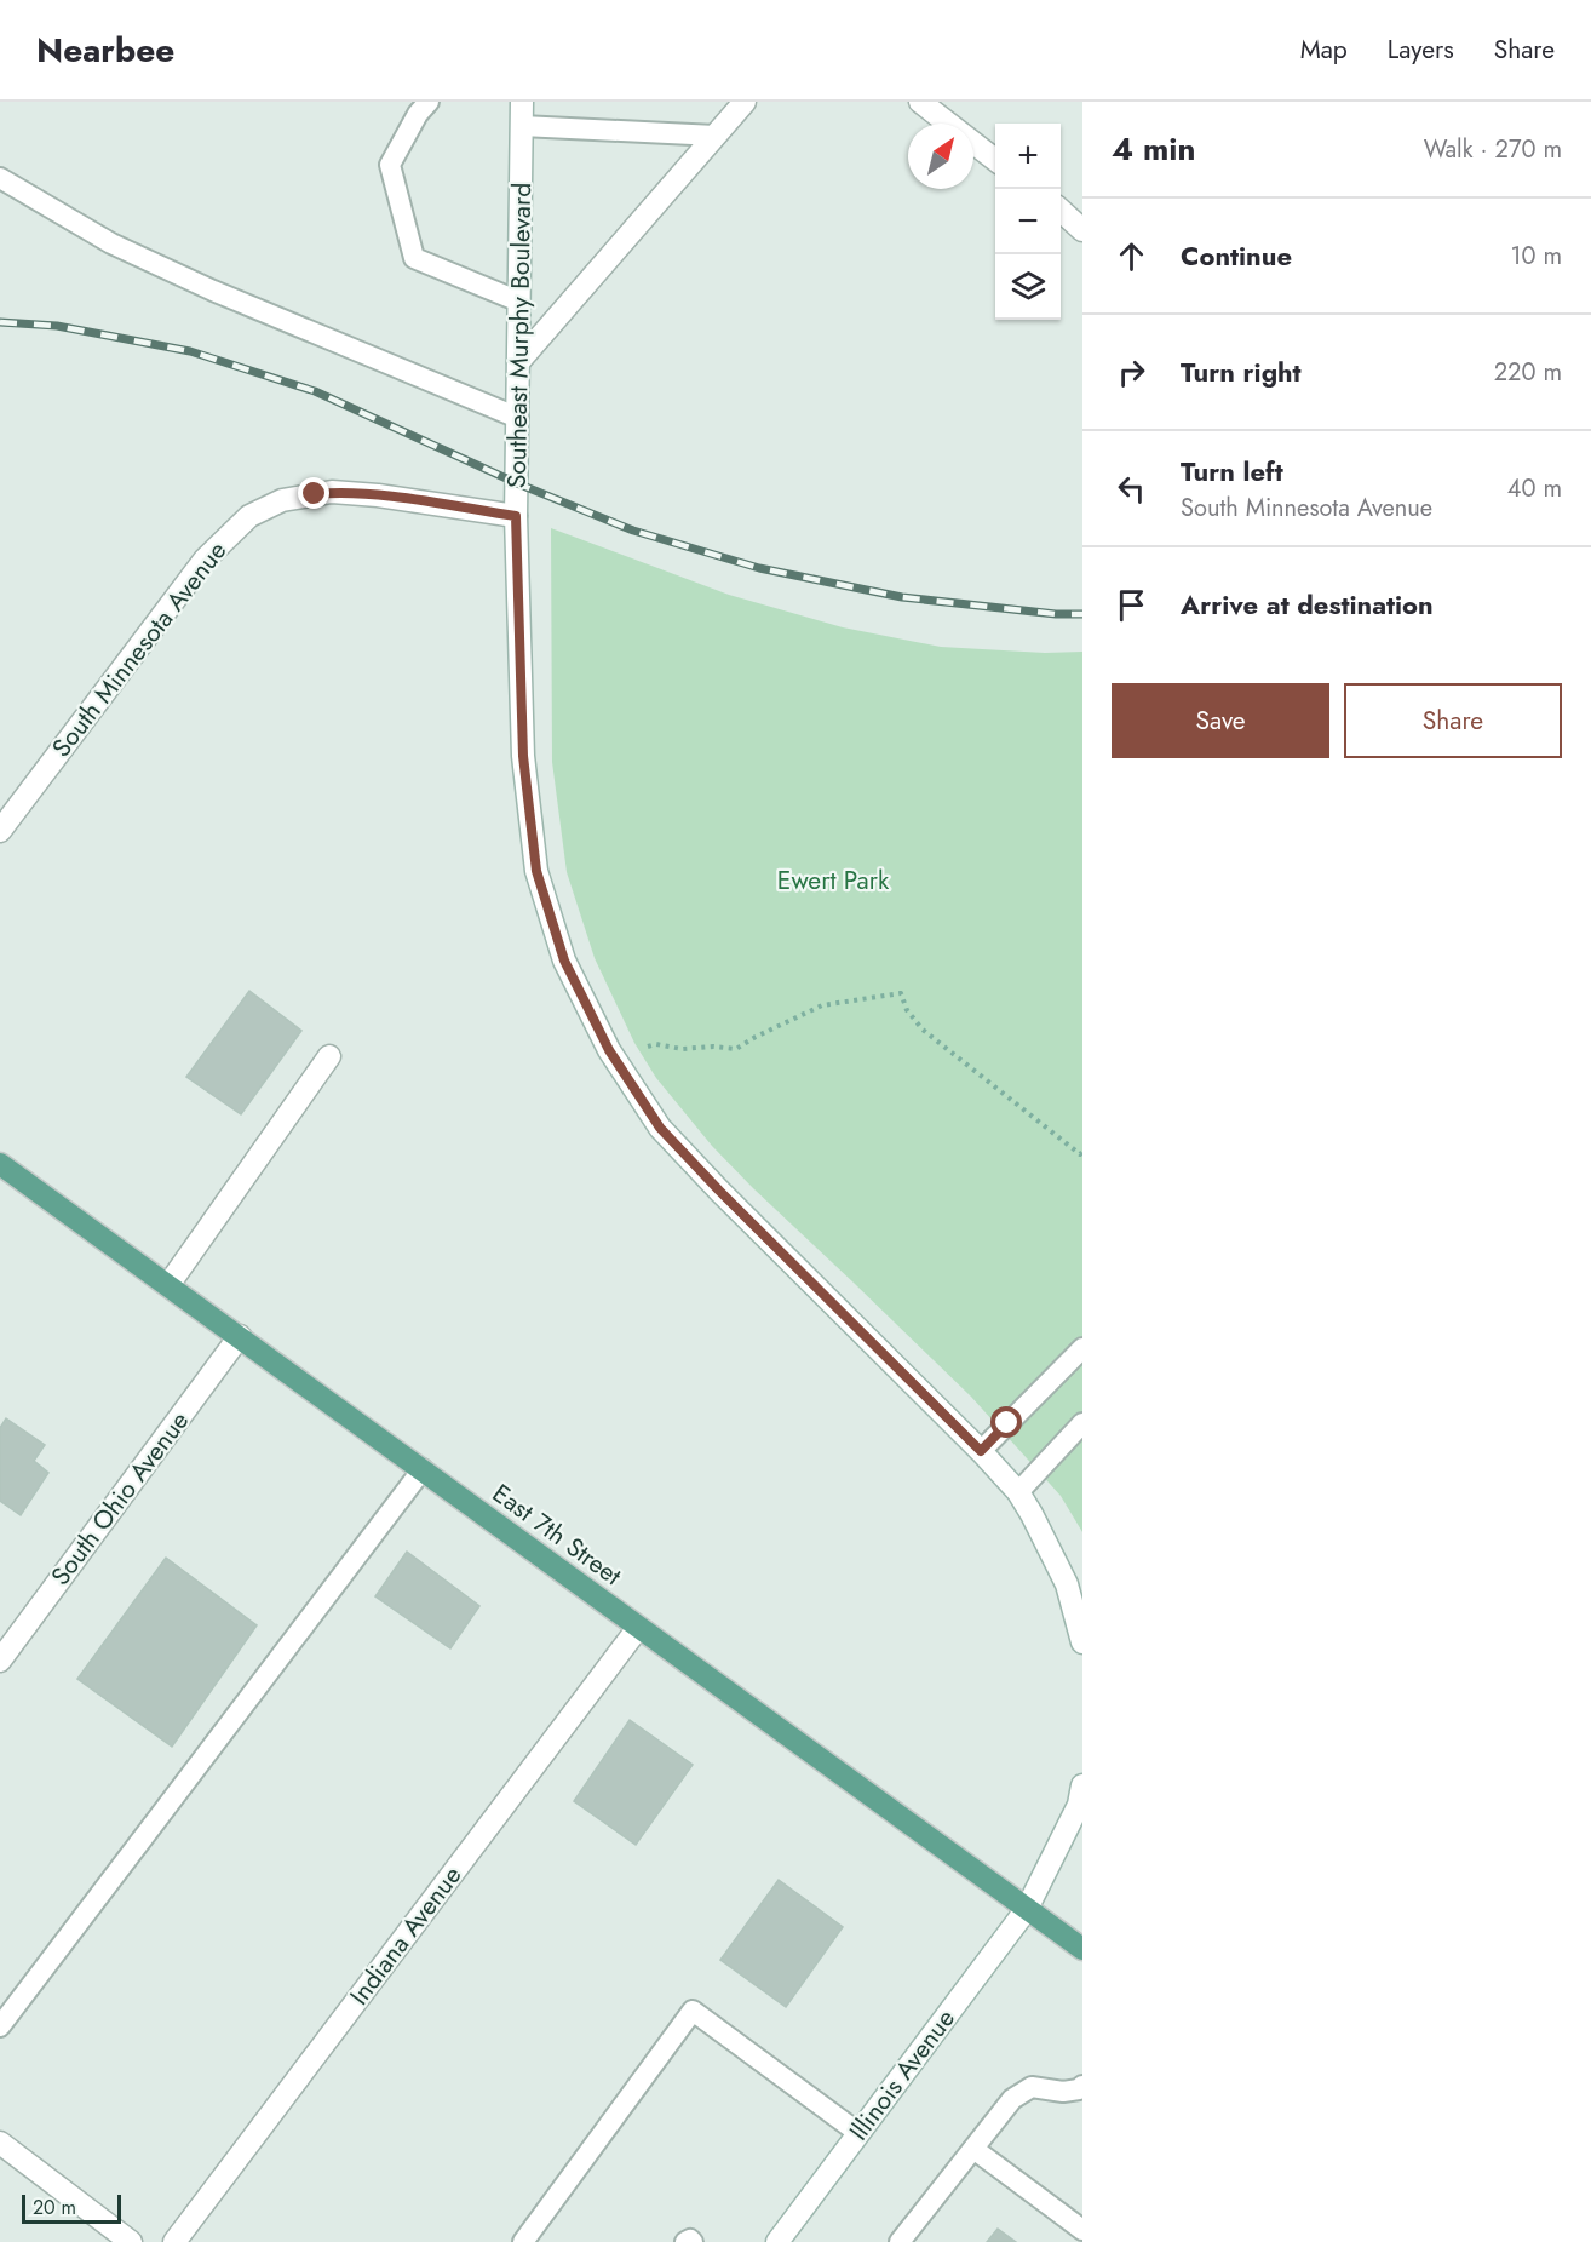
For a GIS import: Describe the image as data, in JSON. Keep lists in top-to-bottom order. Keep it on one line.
{"streets":{"main road":["East 7th Street"],"street":["Southeast Murphy Boulevard","South Minnesota Avenue","South Ohio Avenue","Indiana Avenue","Illinois Avenue"]},"crossings":[["Southeast Murphy Boulevard","South Minnesota Avenue"],["South Ohio Avenue","East 7th Street"],["East 7th Street","Indiana Avenue"],["East 7th Street","Illinois Avenue"]],"parks":["Ewert Park"],"scale_bar":"20 m","north":"top right","page":{"header":"Nearbee","nav":["Map","Layers","Share"],"heading":["4 min","Walk · 270 m"],"map_buttons":["+","−"],"list":[["Continue","10 m"],["Turn right","220 m"],["Turn left","South Minnesota Avenue","40 m"],"Arrive at destination"],"buttons":["Save","Share"],"scale":"20 m"}}
